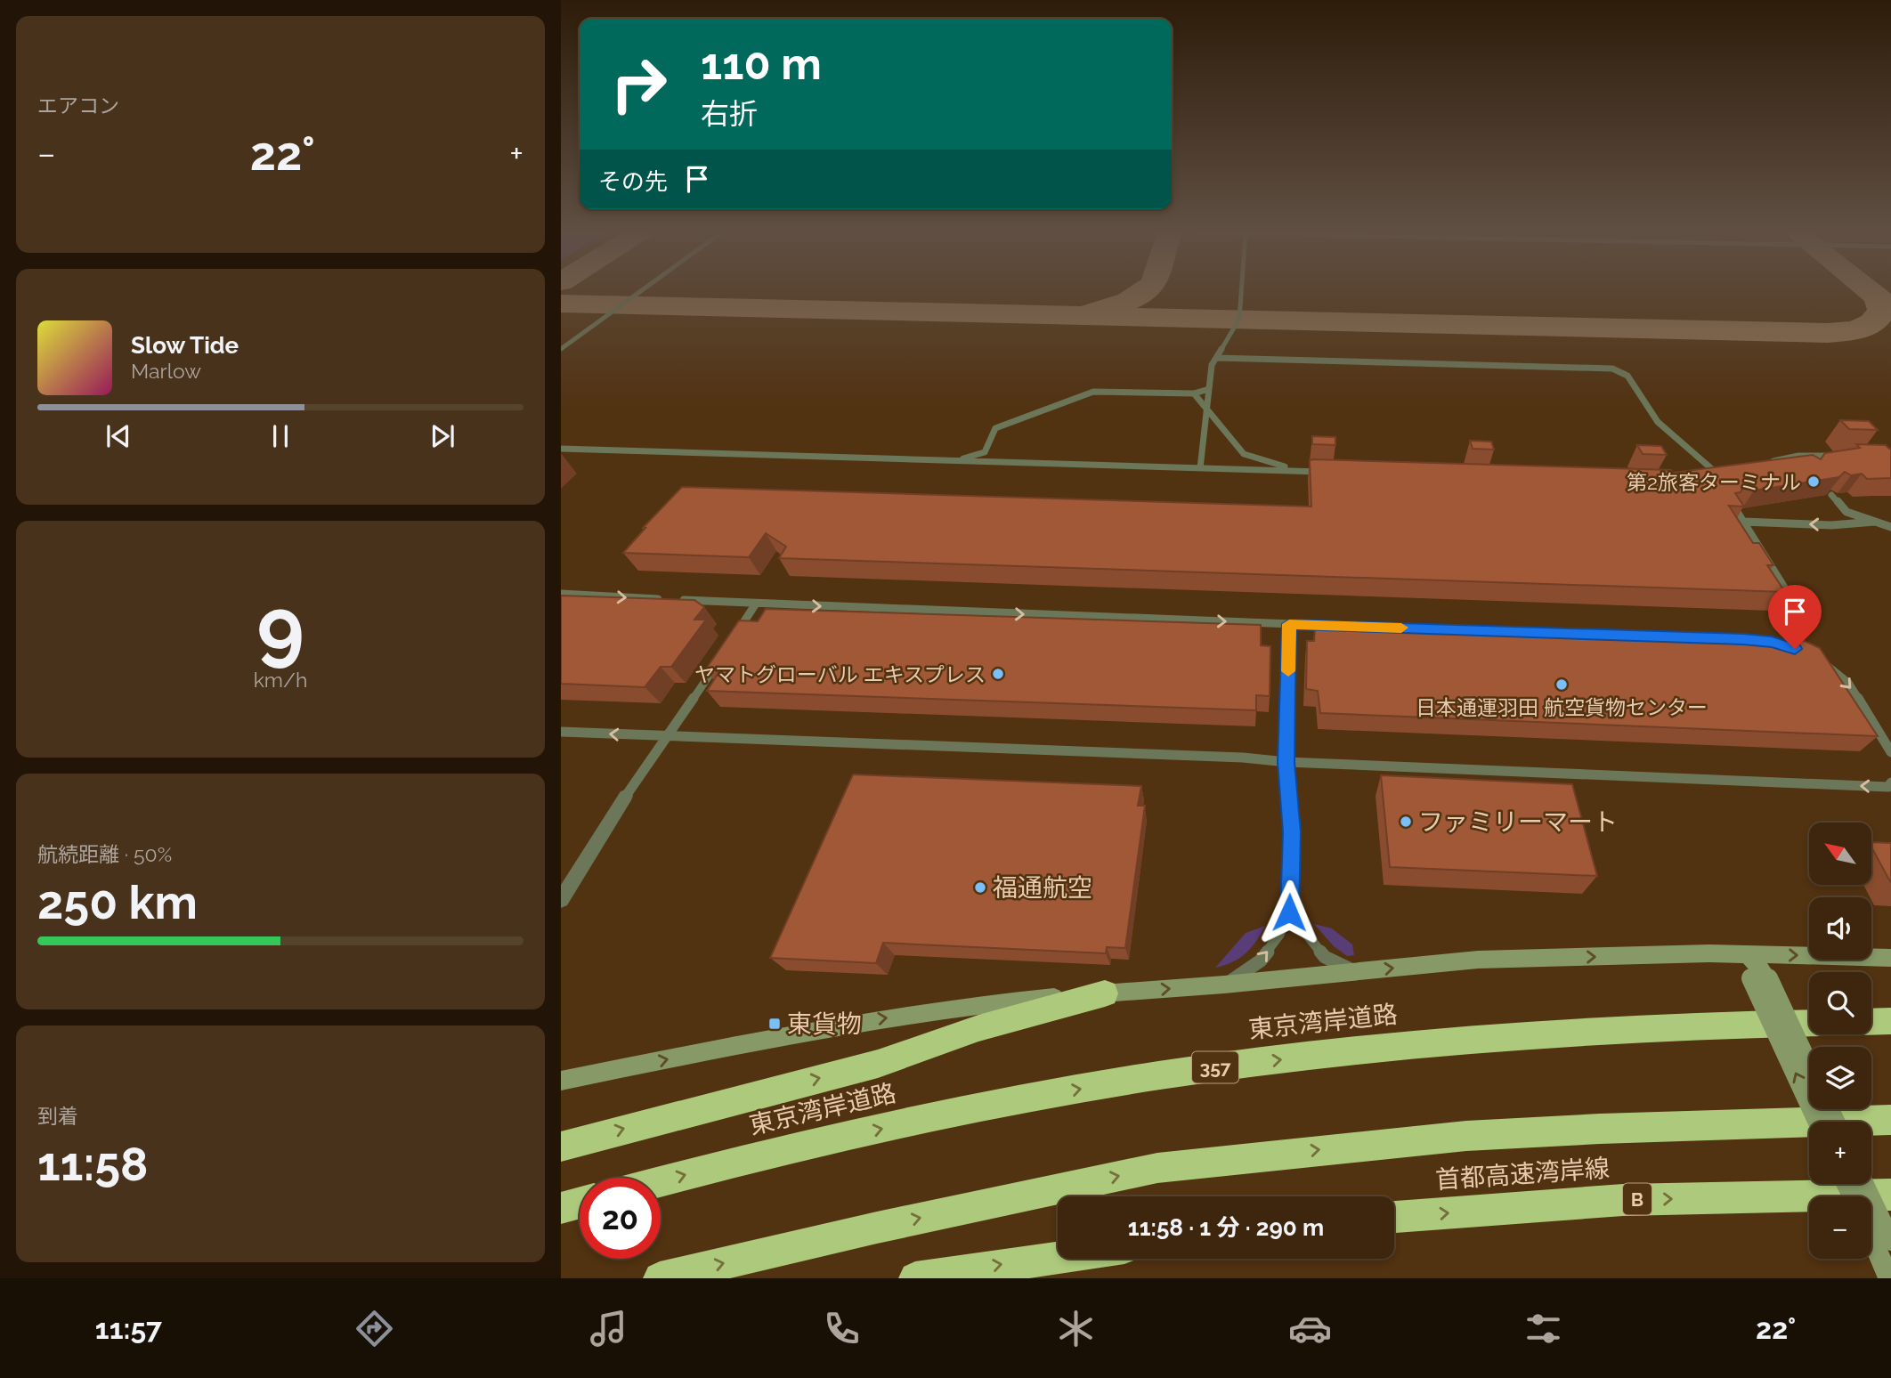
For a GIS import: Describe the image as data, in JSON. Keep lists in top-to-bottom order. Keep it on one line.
{"streets":{"highway":["東京湾岸道路","357","首都高速湾岸線","B"]},"places":{"other":["第2旅客ターミナル","ヤマトグローバル エキスプレス","日本通運羽田 航空貨物センター","ファミリーマート","福通航空"],"transit":["東貨物"]},"north":"top left","page":{"tile":["エアコン",["9","km/h"],["航続距離 · 50%","250 km"],["到着","11:58"]],"turn":["110 m","右折"],"heat":["−","22°","+"],"then":"その先","song":["Slow Tide","Marlow"],"map_buttons":["+","−"],"limit":"20","trip":"11:58 · 1 分 · 290 m","tabs":["11:57","22°"]}}
